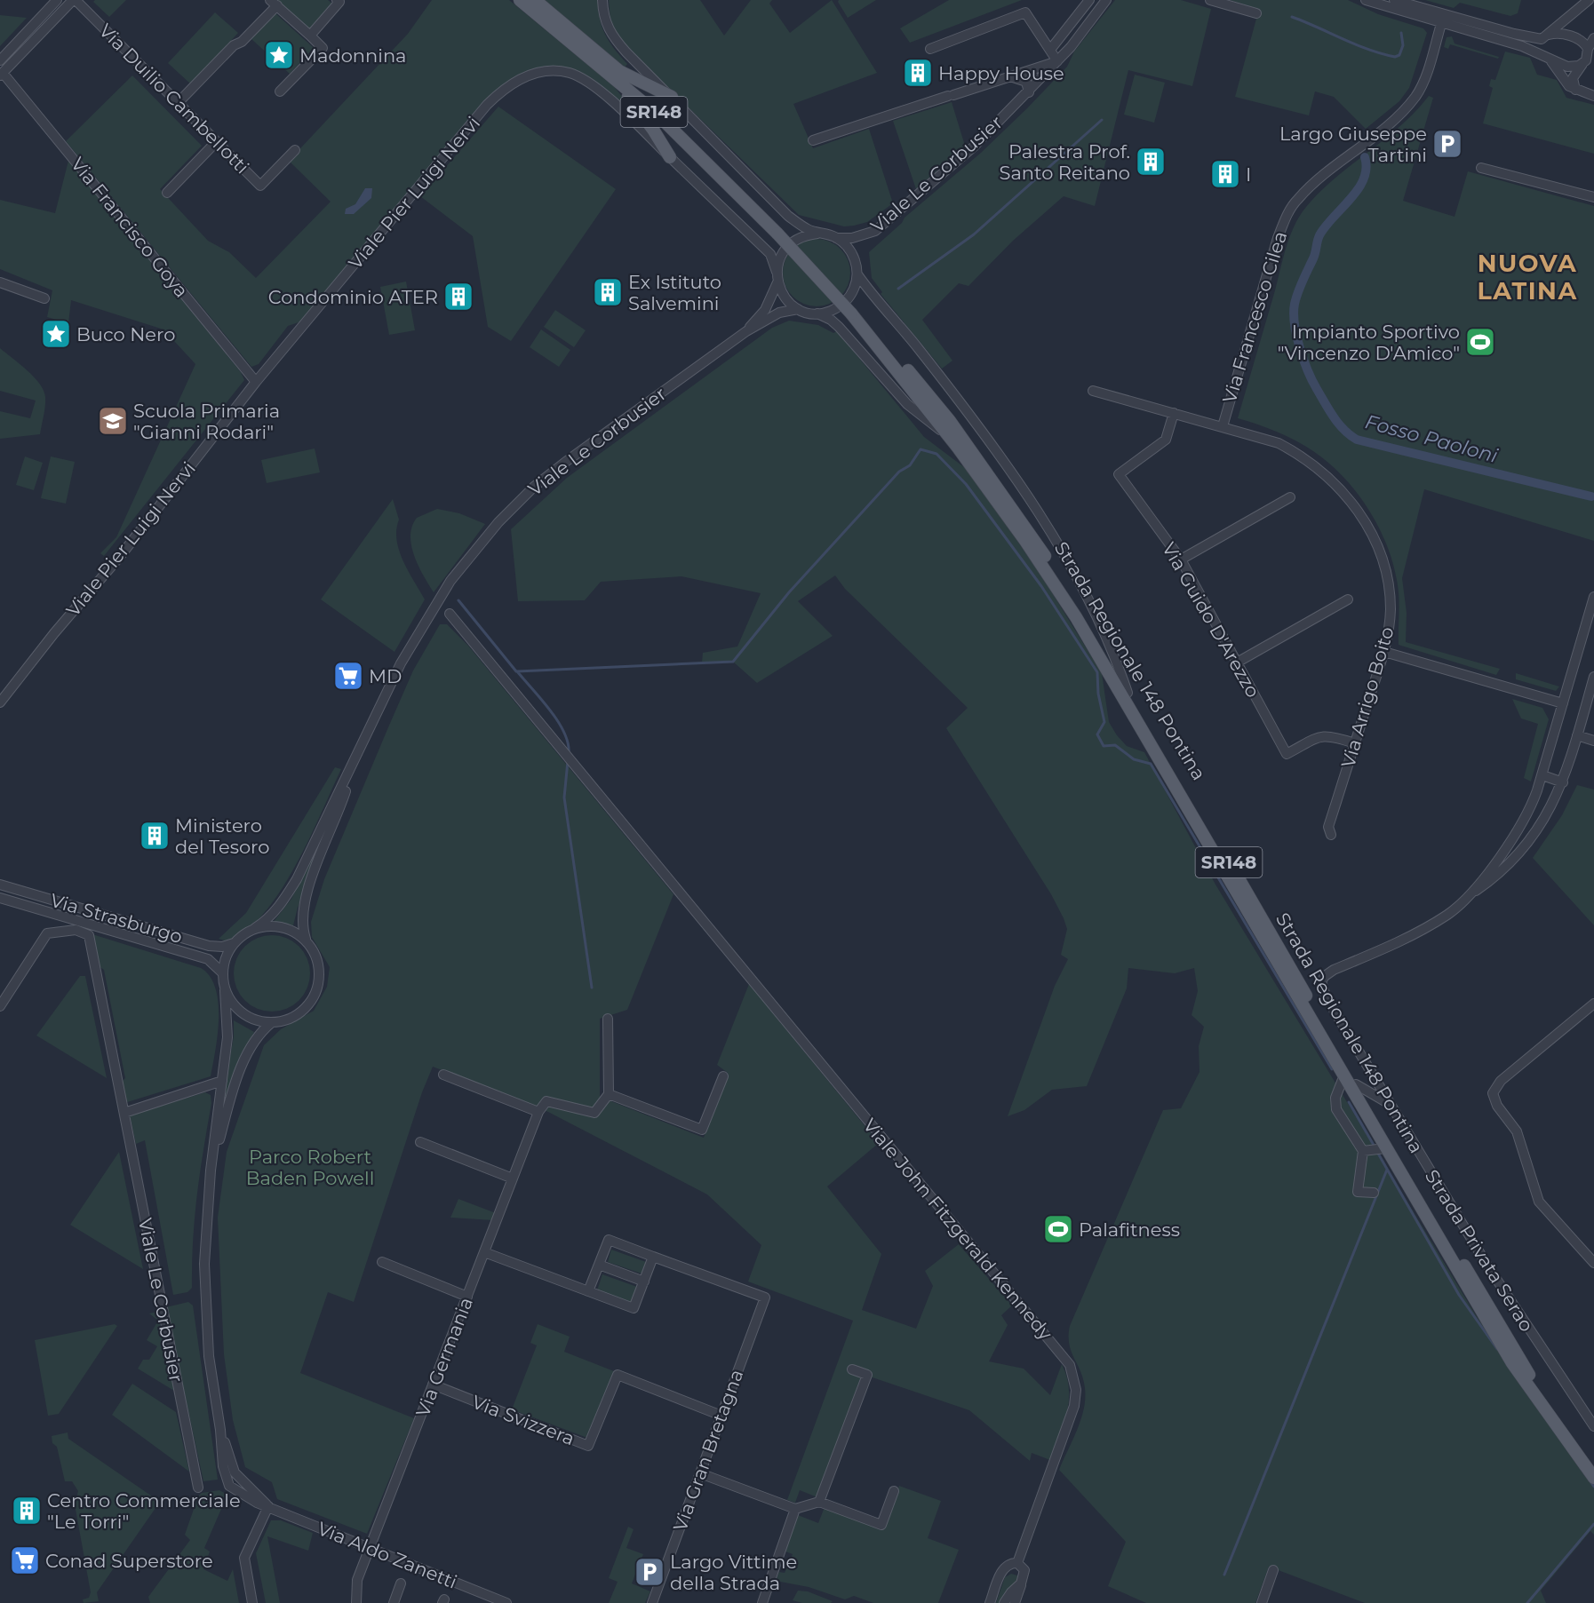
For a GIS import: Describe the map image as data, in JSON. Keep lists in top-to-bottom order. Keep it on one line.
{"streets":{"main road":["SR148","Strada Regionale 148 Pontina"],"street":["Via Duilio Cambellotti","Viale Le Corbusier","Viale Pier Luigi Nervi","Via Francisco Goya","Via Francesco Cilea","Via Guido D'Arezzo","Via Arrigo Boito","Via Strasburgo","Viale John Fitzgerald Kennedy","Strada Privata Serao","Via Germania","Via Svizzera","Via Gran Bretagna","Via Aldo Zanetti"]},"crossings":[["Viale Le Corbusier","Viale Pier Luigi Nervi"],["Viale Le Corbusier","Via Strasburgo"],["Viale Le Corbusier","Via Aldo Zanetti"],["Viale Pier Luigi Nervi","Via Francisco Goya"],["Via Francesco Cilea","Via Arrigo Boito"],["Via Guido D'Arezzo","Via Arrigo Boito"],["Strada Regionale 148 Pontina","Strada Privata Serao"],["Via Germania","Via Svizzera"],["Via Germania","Via Aldo Zanetti"],["Via Svizzera","Via Gran Bretagna"]],"districts":["NUOVA LATINA"],"water":["Fosso Paoloni"],"parks":["Parco Robert Baden Powell"],"places":{"place":["Madonnina","Buco Nero"],"building":["Happy House","Palestra Prof. Santo Reitano","I","Ex Istituto Salvemini","Condominio ATER","Ministero del Tesoro","Centro Commerciale \"Le Torri\""],"parking":["Largo Giuseppe Tartini","Largo Vittime della Strada"],"sports":["Impianto Sportivo \"Vincenzo D'Amico\"","Palafitness"],"school or university":["Scuola Primaria \"Gianni Rodari\""],"supermarket":["MD","Conad Superstore"]}}
